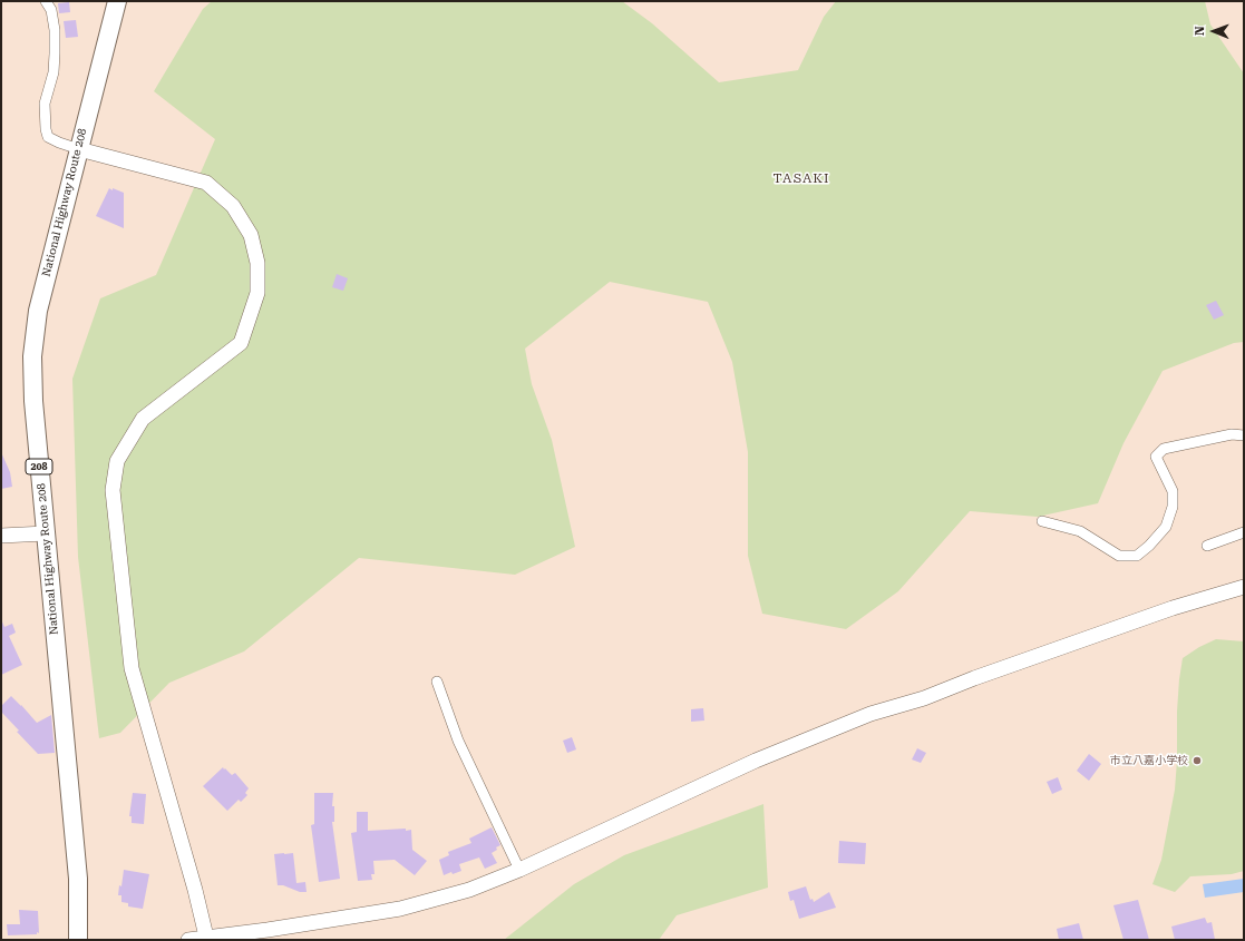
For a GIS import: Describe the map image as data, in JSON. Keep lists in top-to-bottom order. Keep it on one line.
{"streets":{"highway":["National Highway Route 208","208"]},"districts":["TASAKI"],"places":["市立八嘉小学校"],"north":"left"}
